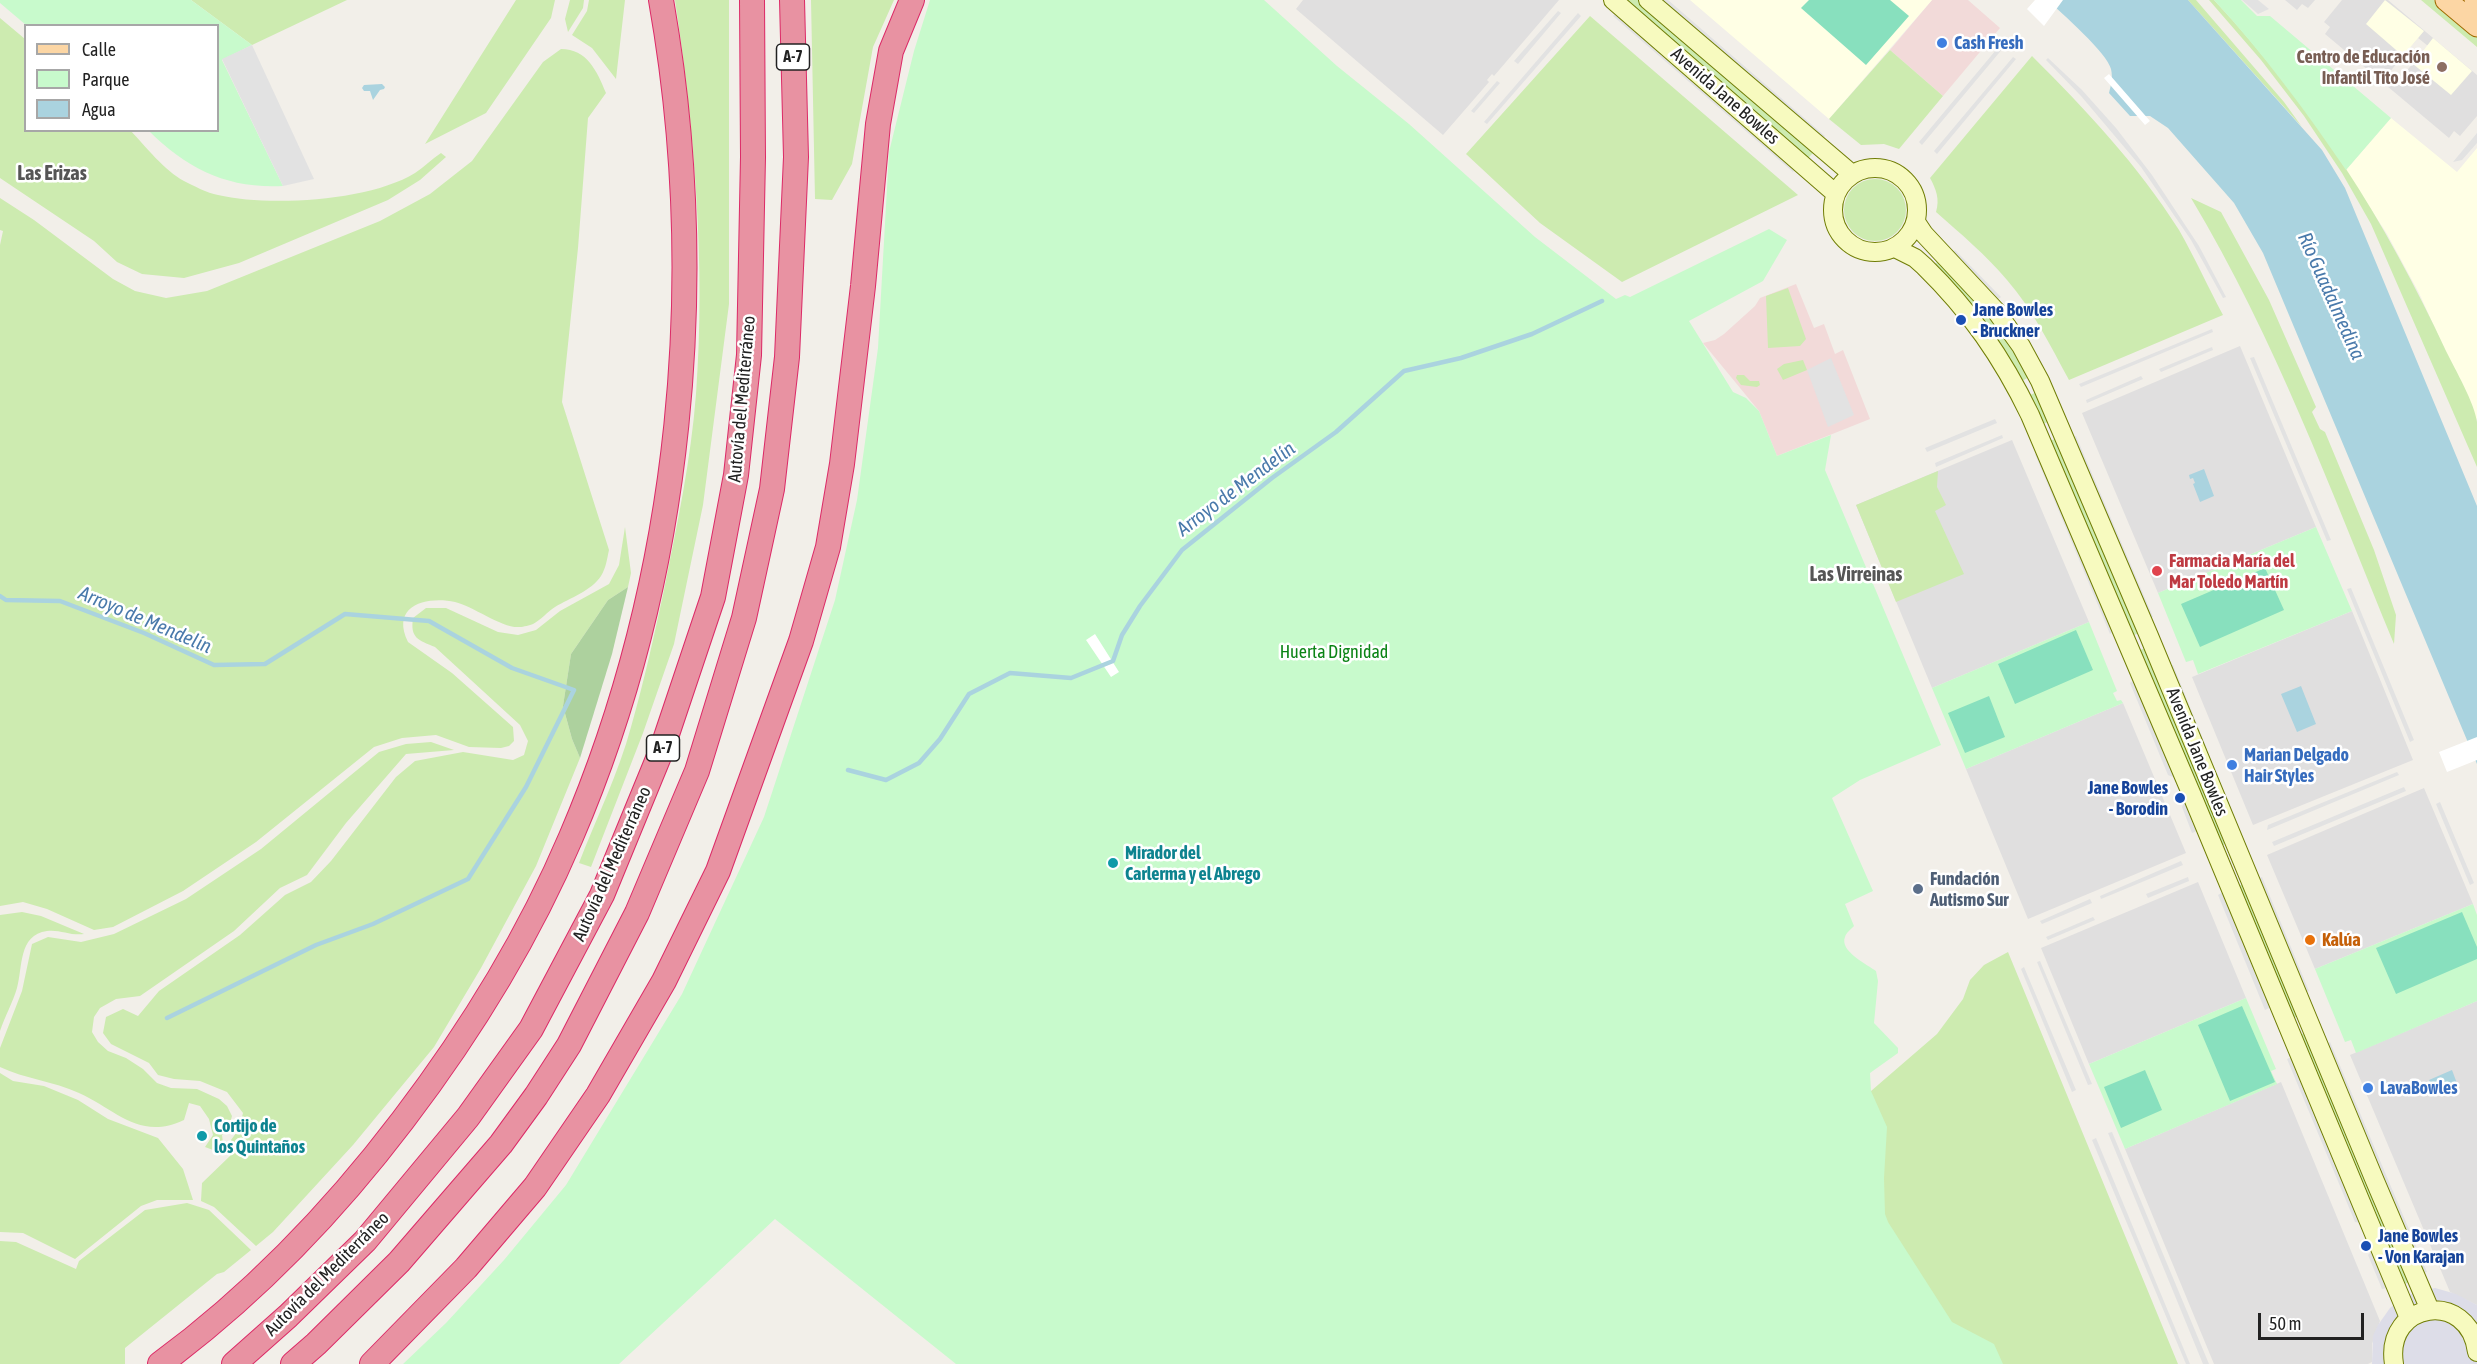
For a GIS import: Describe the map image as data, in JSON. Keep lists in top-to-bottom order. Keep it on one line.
{"streets":{"highway":["A-7","Autovía del Mediterráneo"],"main road":["Avenida Jane Bowles"]},"districts":["Las Erizas","Las Virreinas"],"water":["Río Guadalmedina","Arroyo de Mendelín"],"parks":["Huerta Dignidad"],"places":["Cash Fresh","Centro de Educación Infantil Tito José","Jane Bowles - Bruckner","Farmacia María del Mar Toledo Martín","Marian Delgado Hair Styles","Jane Bowles - Borodin","Mirador del Carlerma y el Abrego","Fundación Autismo Sur","Kalúa","LavaBowles","Cortijo de los Quintaños","Jane Bowles - Von Karajan"],"legend":["Calle","Parque","Agua"],"scale_bar":"50 m"}
